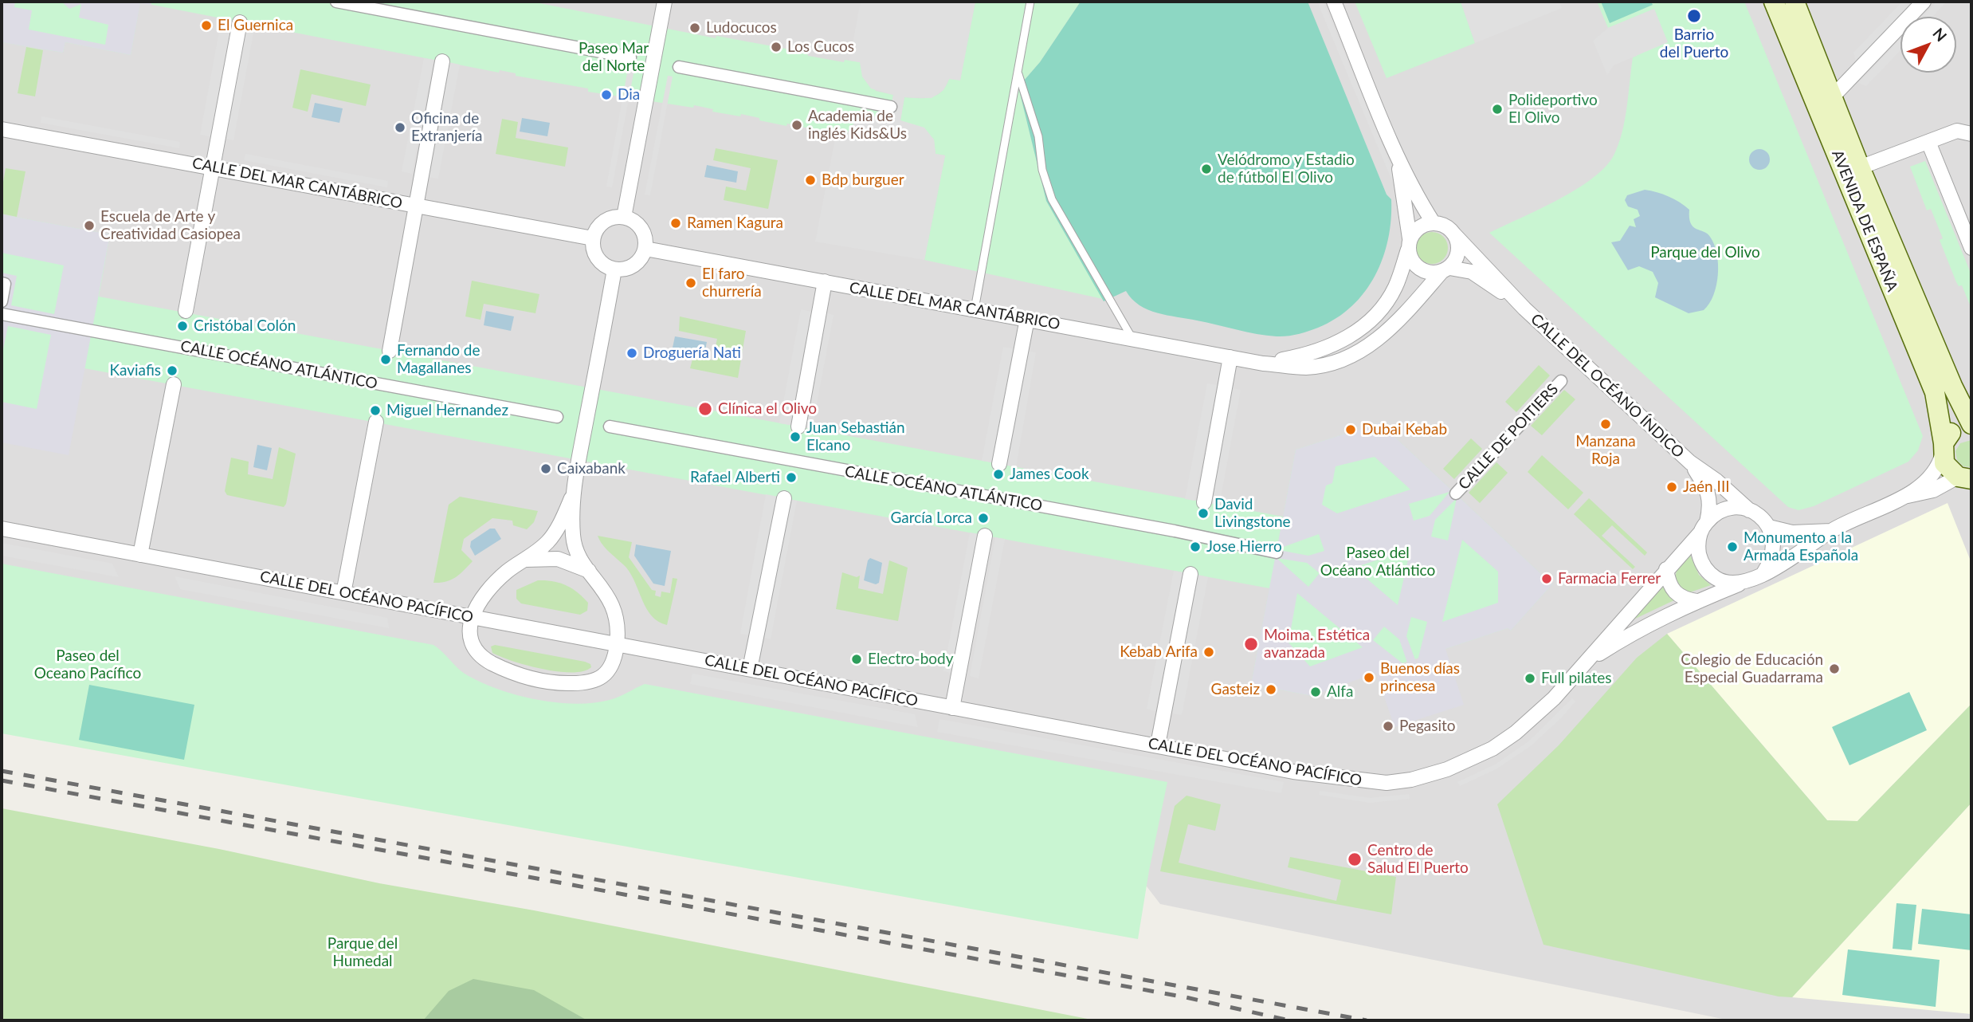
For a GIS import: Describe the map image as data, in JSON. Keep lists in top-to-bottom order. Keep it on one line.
{"streets":{"main road":["AVENIDA DE ESPAÑA"],"street":["CALLE DEL MAR CANTÁBRICO","CALLE OCÉANO ATLÁNTICO","CALLE DEL OCÉANO ÍNDICO","CALLE DE POITIERS","CALLE DEL OCÉANO PACÍFICO"]},"crossings":[["CALLE DEL MAR CANTÁBRICO","CALLE DEL OCÉANO ÍNDICO"],["CALLE DEL OCÉANO ÍNDICO","CALLE DEL OCÉANO PACÍFICO"]],"parks":["Paseo Mar del Norte","Parque del Olivo","Paseo del Océano Atlántico","Paseo del Oceano Pacífico","Parque del Humedal"],"places":["Barrio del Puerto","El Guernica","Ludocucos","Los Cucos","Dia","Polideportivo El Olivo","Academia de inglés Kids&Us","Oficina de Extranjería","Velódromo y Estadio de fútbol El Olivo","Bdp burguer","Ramen Kagura","Escuela de Arte y Creatividad Casiopea","El faro churrería","Cristóbal Colón","Droguería Nati","Fernando de Magallanes","Kaviafis","Clínica el Olivo","Miguel Hernandez","Manzana Roja","Dubai Kebab","Juan Sebastián Elcano","Caixabank","James Cook","Rafael Alberti","Jaén III","David Livingstone","García Lorca","Jose Hierro","Monumento a la Armada Española","Farmacia Ferrer","Moima. Estética avanzada","Kebab Arifa","Electro-body","Colegio de Educación Especial Guadarrama","Buenos días princesa","Full pilates","Gasteiz","Alfa","Pegasito","Centro de Salud El Puerto"],"north":"top right"}
